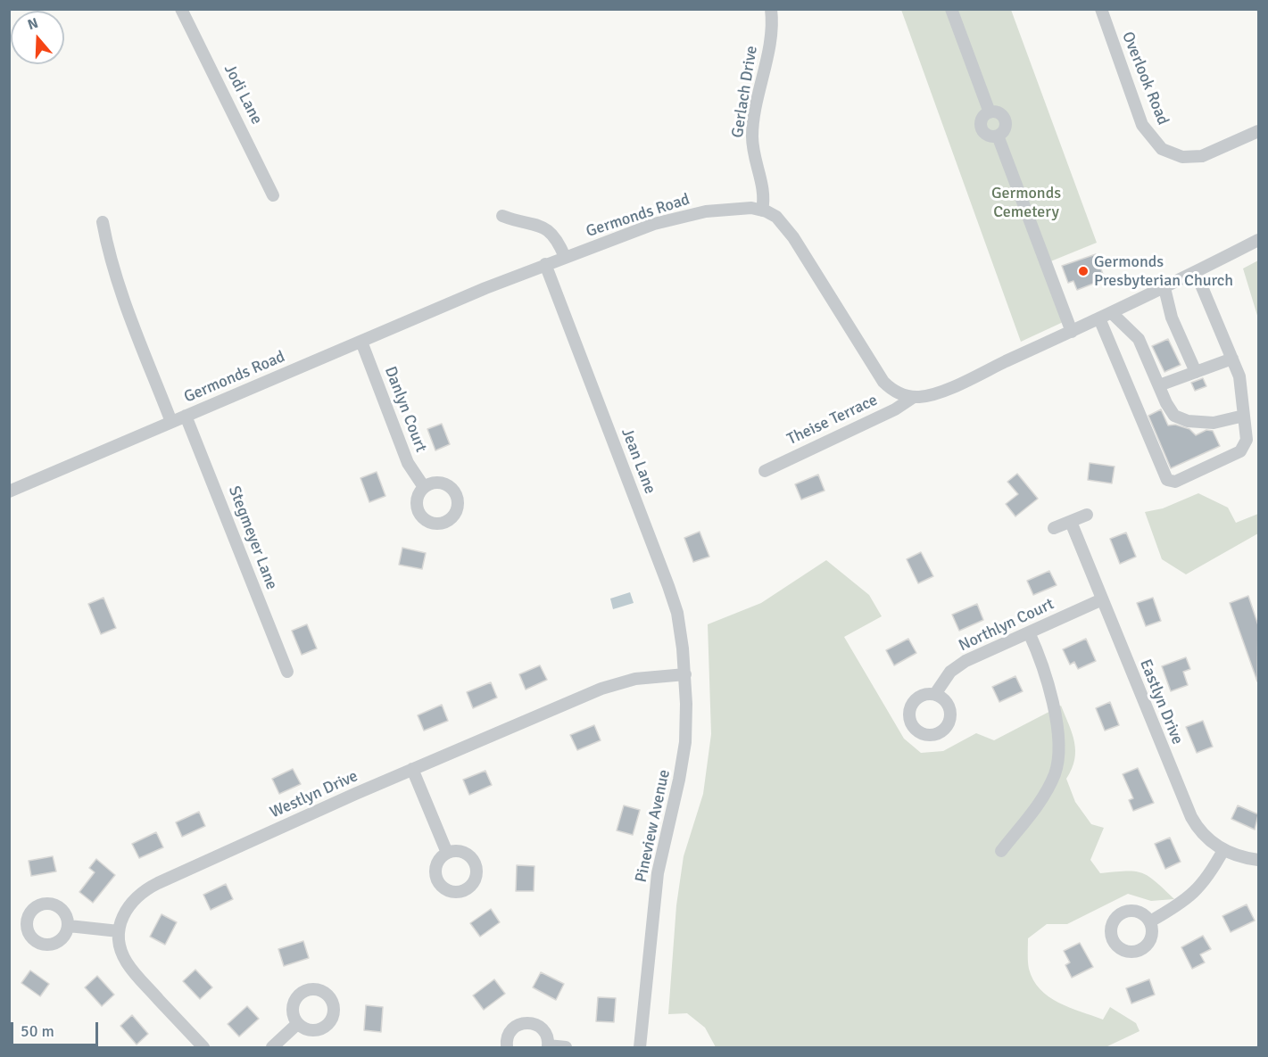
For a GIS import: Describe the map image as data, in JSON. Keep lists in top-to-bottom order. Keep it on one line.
{"streets":{"street":["Overlook Road","Gerlach Drive","Jodi Lane","Germonds Road","Danlyn Court","Theise Terrace","Jean Lane","Stegmeyer Lane","Northlyn Court","Eastlyn Drive","Westlyn Drive","Pineview Avenue"]},"crossings":[["Gerlach Drive","Germonds Road"],["Germonds Road","Danlyn Court"],["Germonds Road","Jean Lane"],["Germonds Road","Stegmeyer Lane"],["Jean Lane","Westlyn Drive"],["Jean Lane","Pineview Avenue"],["Northlyn Court","Eastlyn Drive"],["Westlyn Drive","Pineview Avenue"]],"parks":["Germonds Cemetery"],"places":["Germonds Presbyterian Church"],"scale_bar":"50 m","north":"top"}
